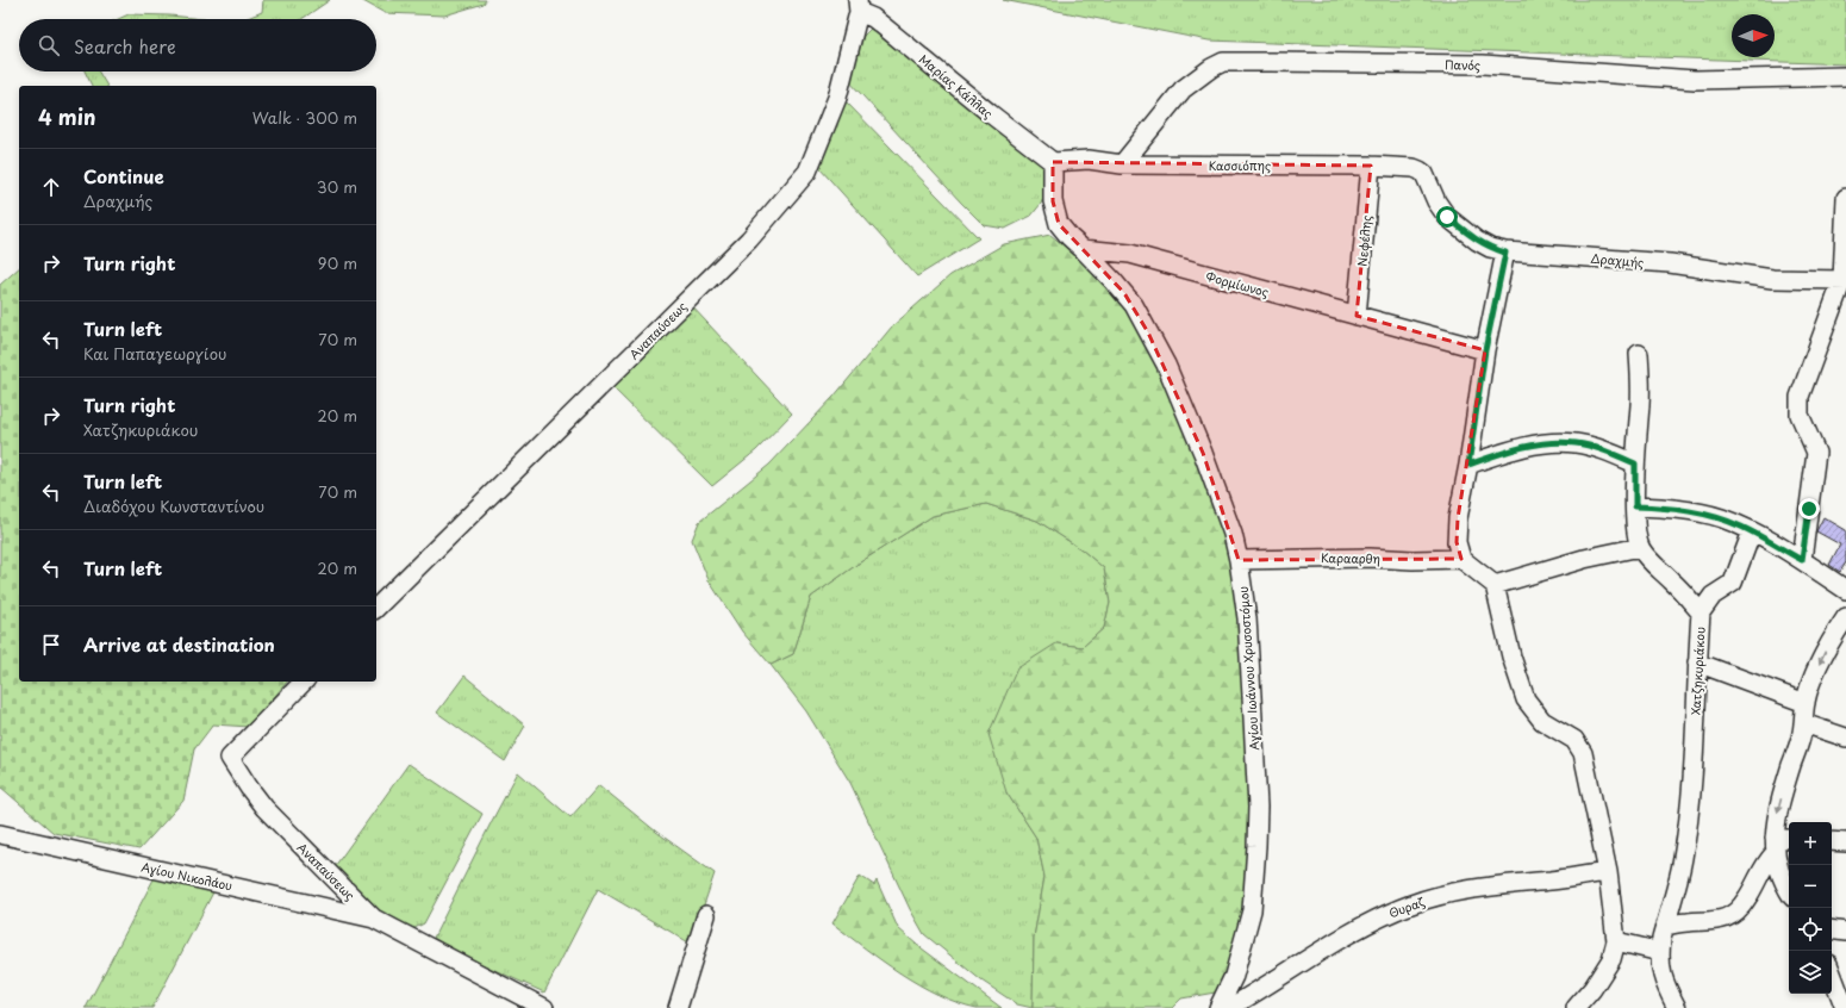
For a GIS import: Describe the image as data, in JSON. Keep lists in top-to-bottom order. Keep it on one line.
{"streets":{"street":["Πανός","Μαρίας Κάλλας","Κασσιόπης","Νεφέλης","Δραχμής","Φορμίωνος","Αναπαύσεως","Καρααρθη","Αγίου Ιωάννου Χρυσοστόμου","Χατζηκυριάκου","Αγίου Νικολάου","Θυραζ"]},"crossings":[["Πανός","Κασσιόπης"],["Μαρίας Κάλλας","Κασσιόπης"],["Μαρίας Κάλλας","Αναπαύσεως"],["Κασσιόπης","Νεφέλης"],["Κασσιόπης","Δραχμής"],["Νεφέλης","Φορμίωνος"],["Φορμίωνος","Αγίου Ιωάννου Χρυσοστόμου"],["Αναπαύσεως","Αγίου Νικολάου"],["Καρααρθη","Αγίου Ιωάννου Χρυσοστόμου"]],"north":"right","page":{"search":"Search here","heading":["4 min","Walk · 300 m"],"list":[["Continue","Δραχμής","30 m"],["Turn right","90 m"],["Turn left","Και Παπαγεωργίου","70 m"],["Turn right","Χατζηκυριάκου","20 m"],["Turn left","Διαδόχου Κωνσταντίνου","70 m"],["Turn left","20 m"],"Arrive at destination"],"map_buttons":["+","−"]}}
